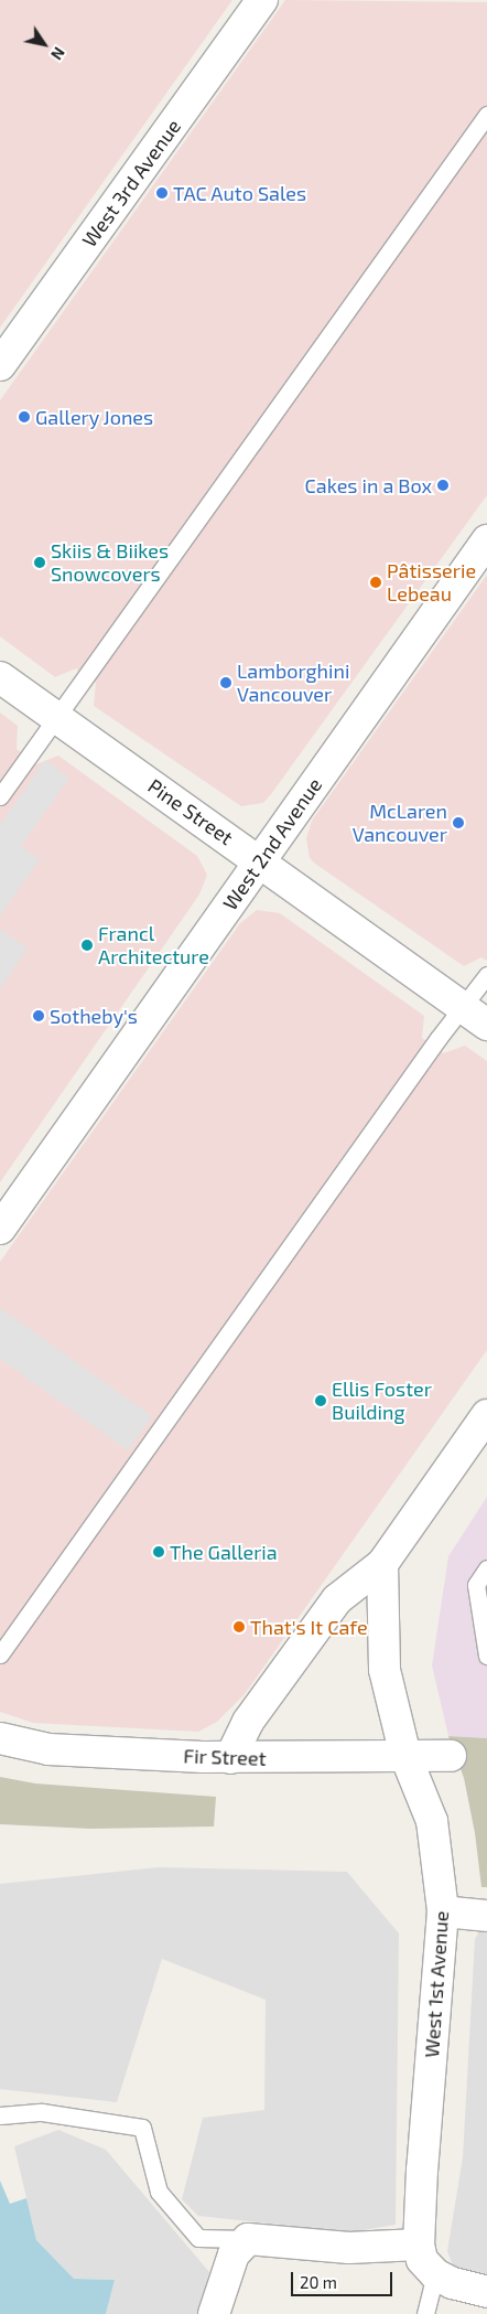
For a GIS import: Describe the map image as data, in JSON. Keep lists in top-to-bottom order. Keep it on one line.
{"streets":{"street":["West 3rd Avenue","Pine Street","West 2nd Avenue","Fir Street","West 1st Avenue"]},"crossings":[["Pine Street","West 2nd Avenue"],["Fir Street","West 1st Avenue"]],"places":["TAC Auto Sales","Gallery Jones","Cakes in a Box","Skiis & Biikes Snowcovers","Pâtisserie Lebeau","Lamborghini Vancouver","McLaren Vancouver","Francl Architecture","Sotheby's","Ellis Foster Building","The Galleria","That's It Cafe"],"scale_bar":"20 m","north":"bottom right"}
